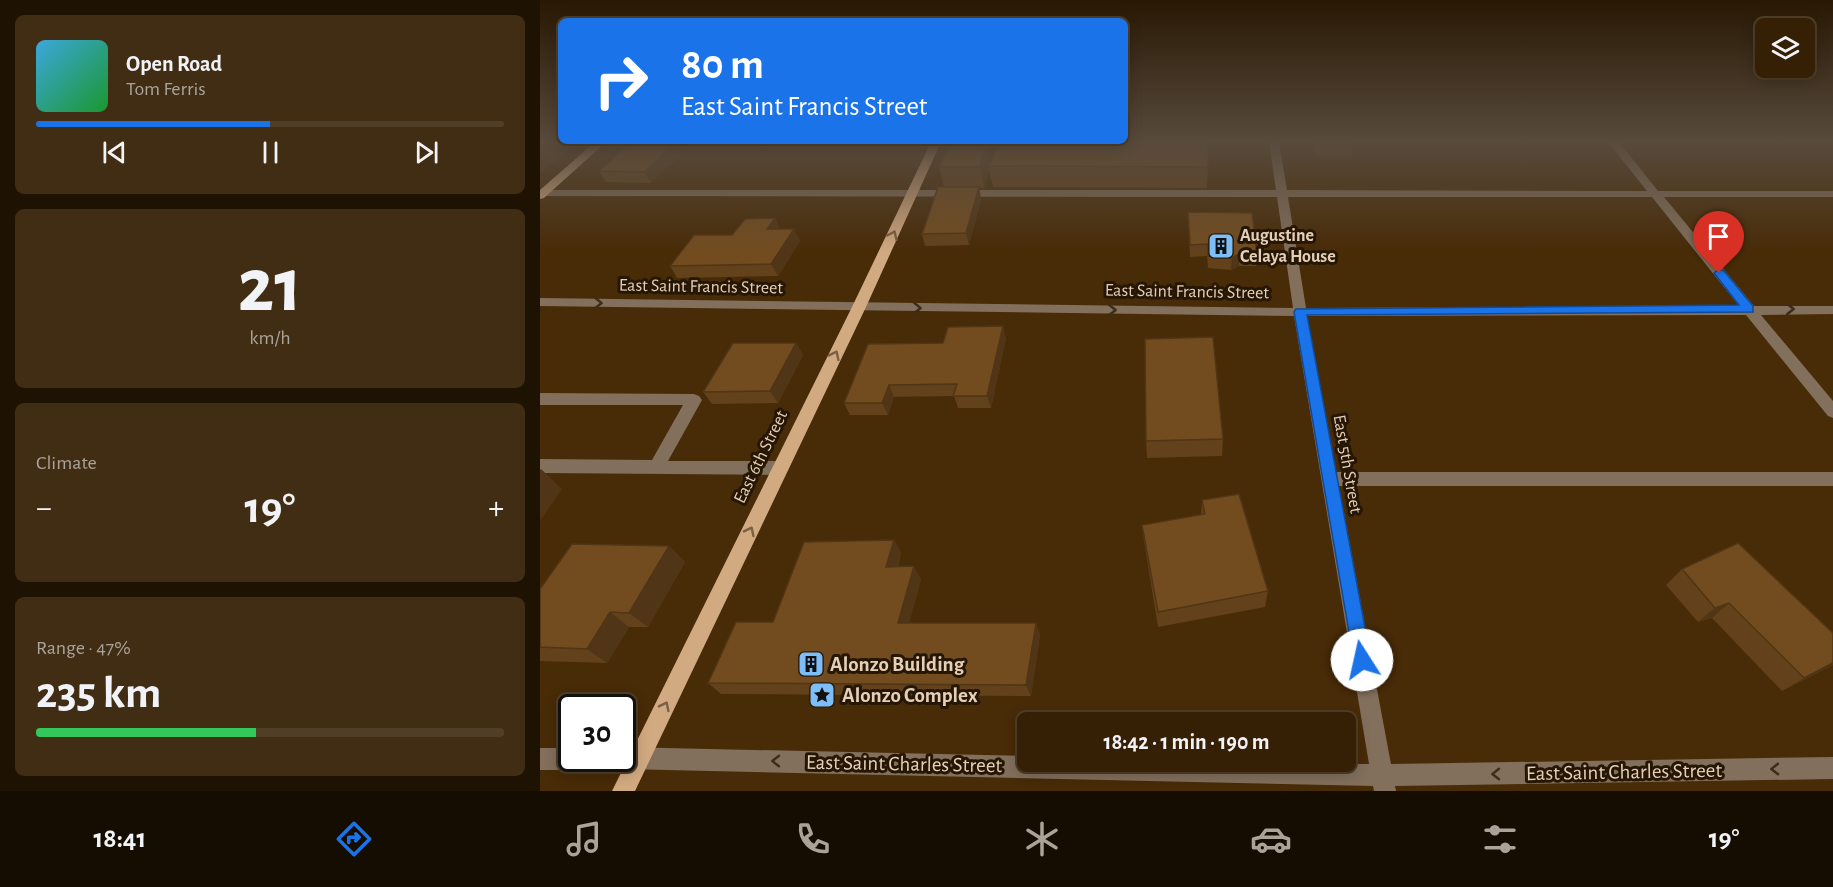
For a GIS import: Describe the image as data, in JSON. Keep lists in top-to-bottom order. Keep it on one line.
{"streets":{"main road":["East 6th Street"],"street":["East Saint Francis Street","East 5th Street","East Saint Charles Street"]},"crossings":[["East Saint Francis Street","East 6th Street"],["East Saint Francis Street","East 5th Street"],["East 5th Street","East Saint Charles Street"]],"one_way":["East 6th Street","East Saint Charles Street"],"places":{"building":["Augustine Celaya House","Alonzo Building"],"place":["Alonzo Complex"]},"page":{"turn":["80 m","East Saint Francis Street"],"song":["Open Road","Tom Ferris"],"tile":[["21","km/h"],"Climate",["Range · 47%","235 km"]],"heat":["−","19°","+"],"limit":"30","trip":"18:42 · 1 min · 190 m","tabs":["18:41","19°"]}}
